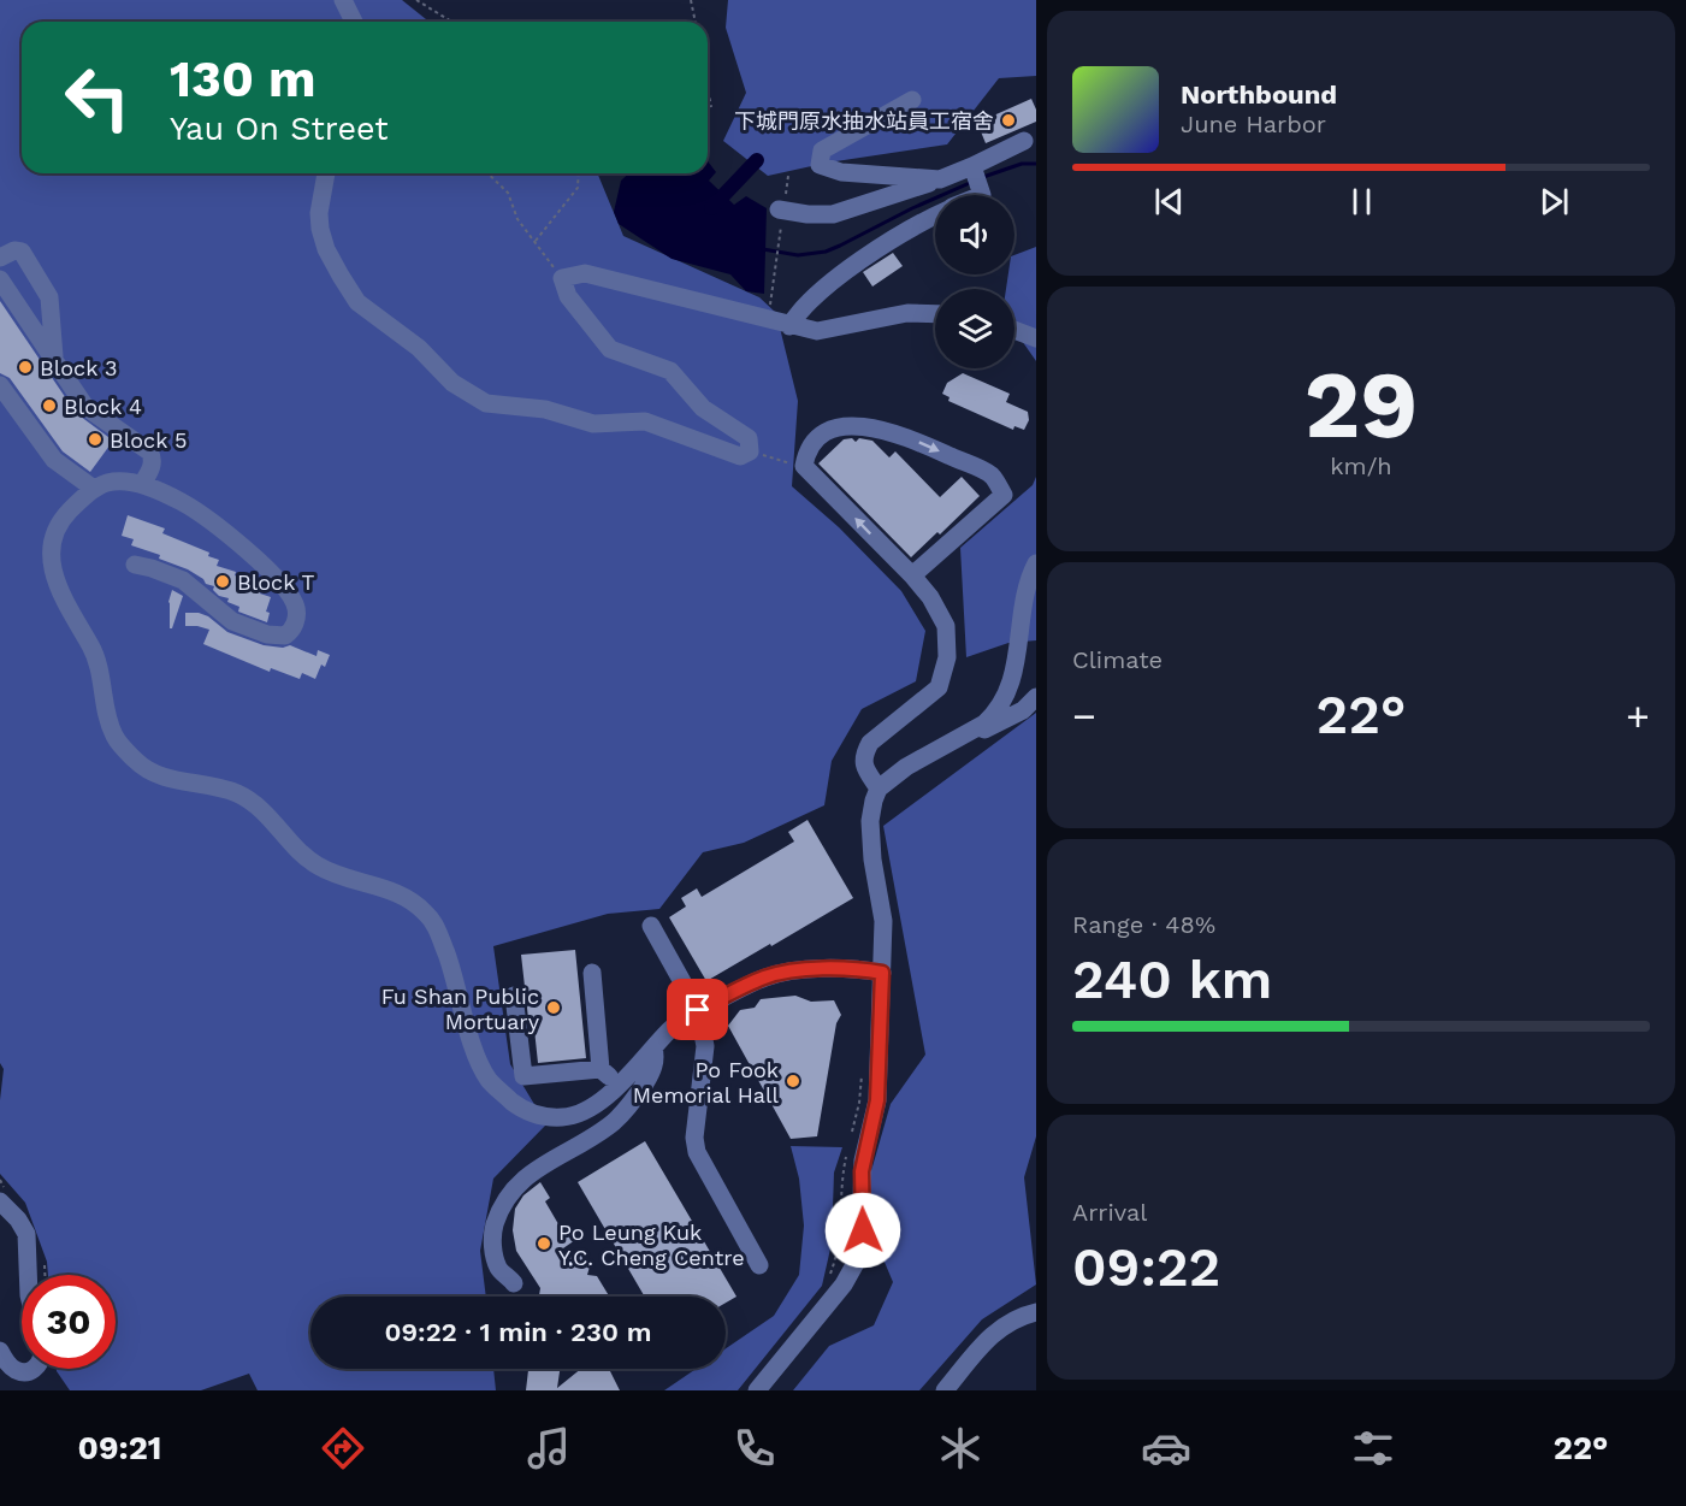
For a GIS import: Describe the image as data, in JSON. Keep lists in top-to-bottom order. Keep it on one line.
{"places":["下城門原水抽水站員工宿舍","Block 3","Block 4","Block 5","Block T","Fu Shan Public Mortuary","Po Fook Memorial Hall","Po Leung Kuk Y.C. Cheng Centre"],"page":{"turn":["130 m","Yau On Street"],"song":["Northbound","June Harbor"],"tile":[["29","km/h"],"Climate",["Range · 48%","240 km"],["Arrival","09:22"]],"heat":["−","22°","+"],"limit":"30","trip":"09:22 · 1 min · 230 m","tabs":["09:21","22°"]}}
